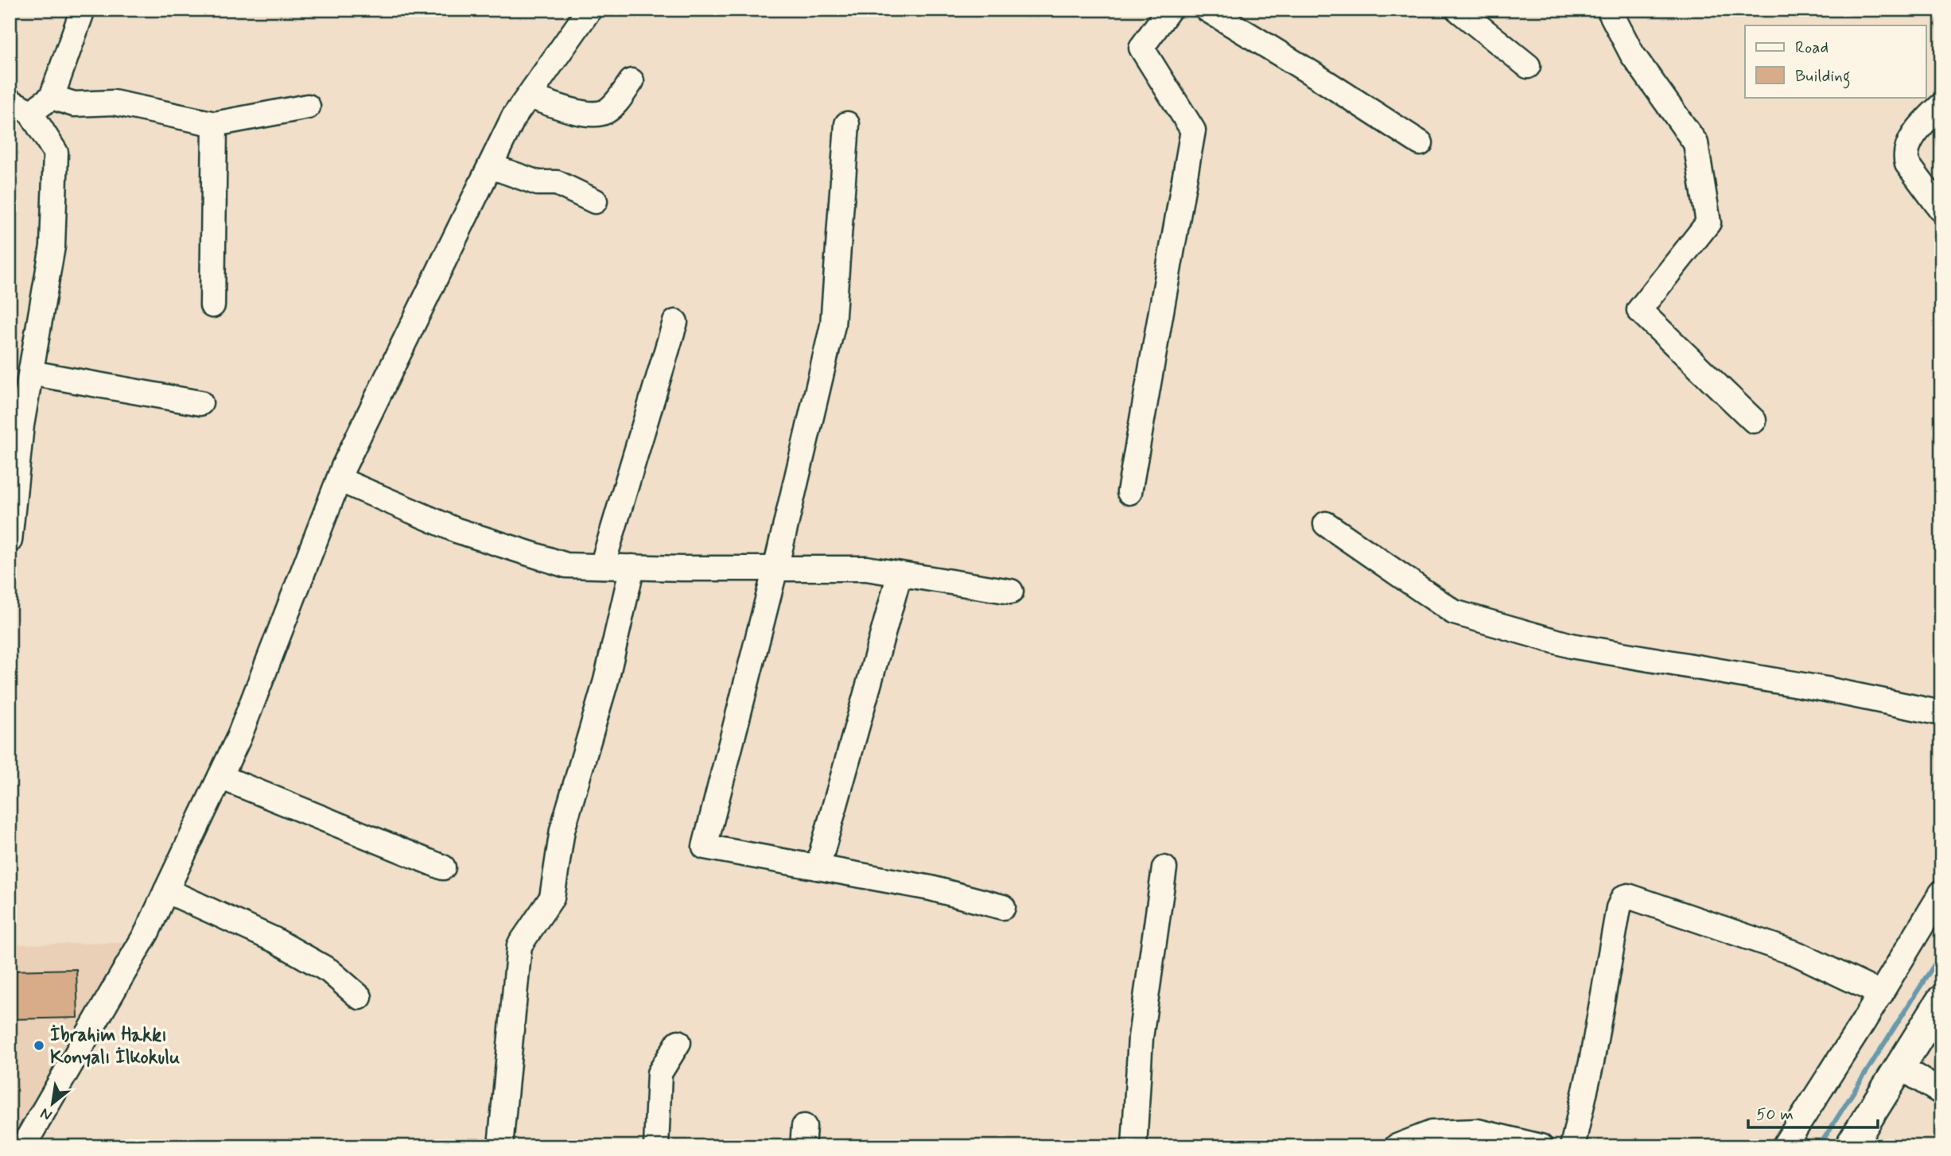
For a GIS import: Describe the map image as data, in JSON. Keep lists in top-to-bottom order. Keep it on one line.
{"places":["İbrahim Hakkı Konyalı İlkokulu"],"legend":["Road","Building"],"scale_bar":"50 m","north":"bottom left"}
